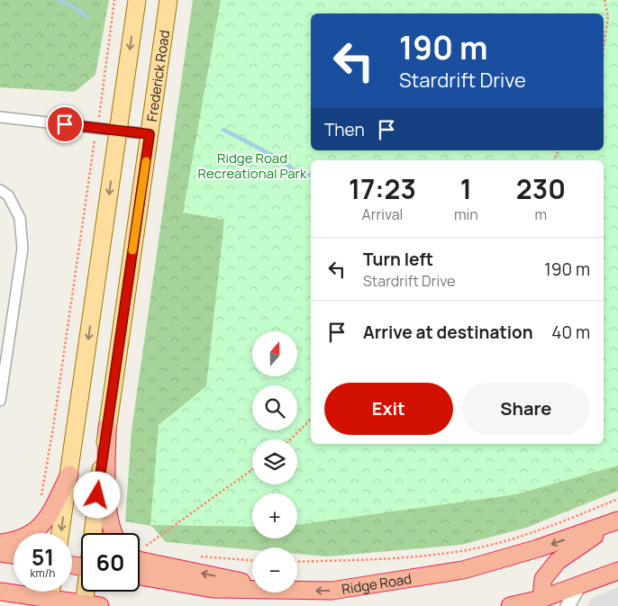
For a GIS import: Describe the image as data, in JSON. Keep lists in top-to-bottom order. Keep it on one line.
{"streets":{"highway":["Ridge Road"],"main road":["Frederick Road"]},"parks":["Ridge Road Recreational Park"],"north":"top","page":{"turn":["190 m","Stardrift Drive"],"then":"Then","eta":["17:23","Arrival","1","min","230","m"],"list":[{"name":"Turn left","note":"Stardrift Drive","value":"190 m"},{"name":"Arrive at destination","value":"40 m"}],"map_buttons":["+","−"],"buttons":["Exit","Share"],"speed":"51 km/h","limit":"60"}}
